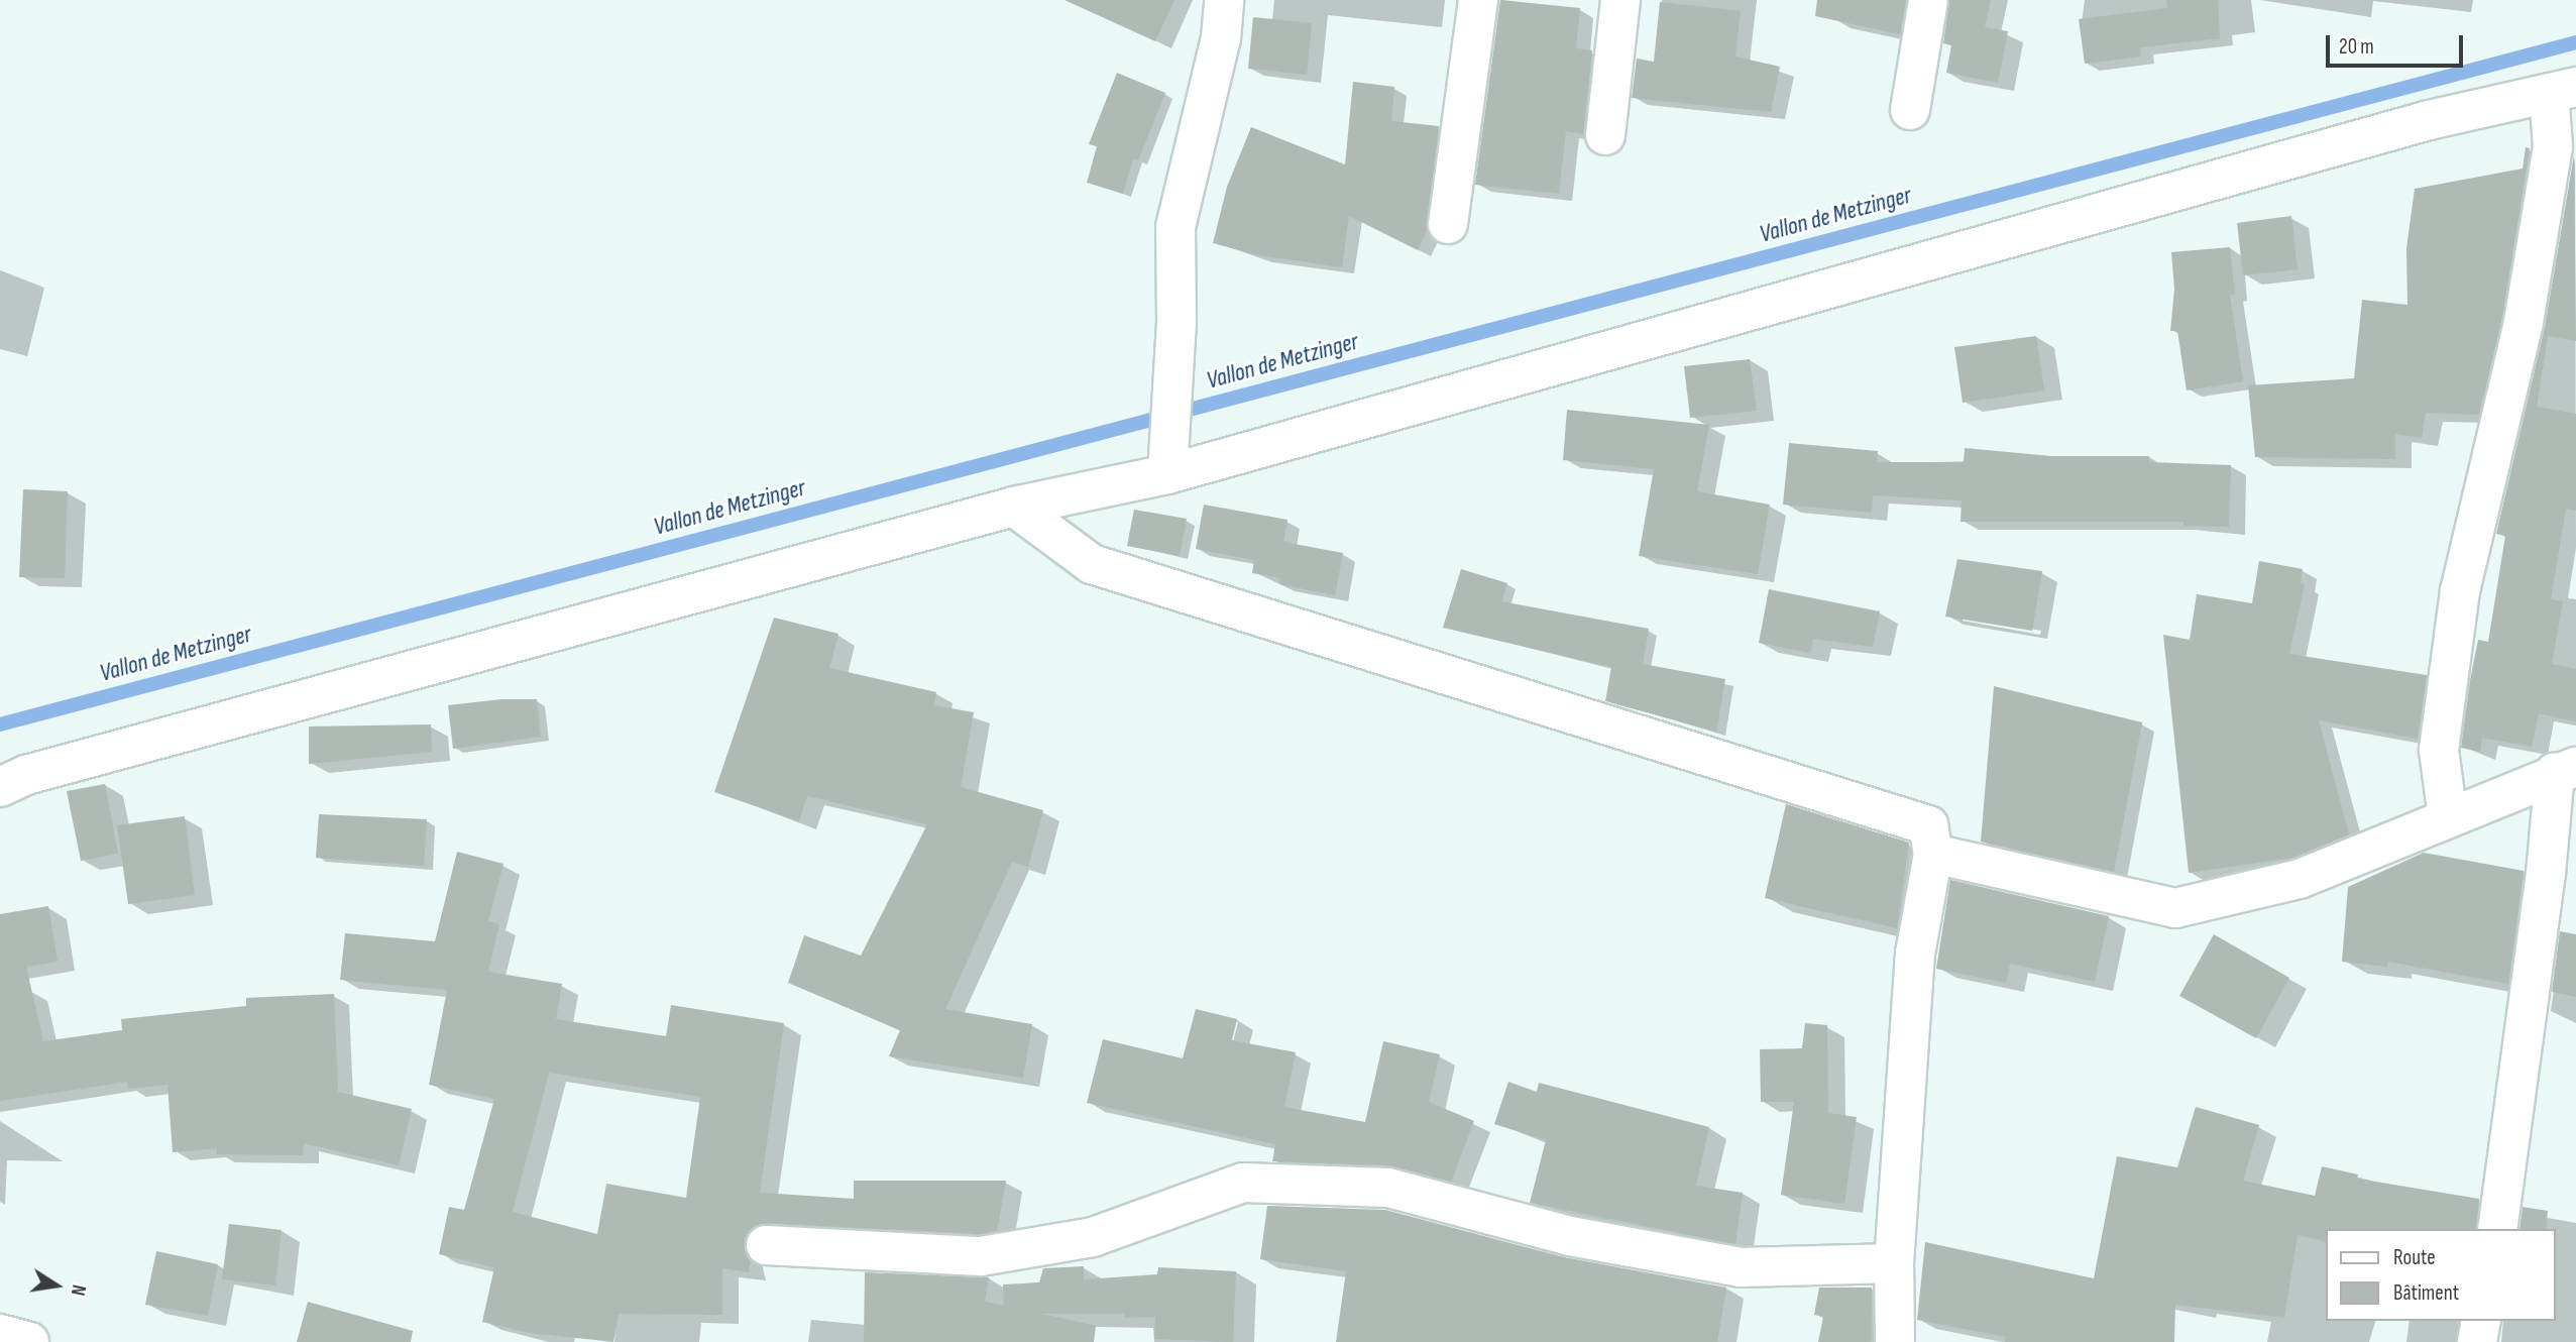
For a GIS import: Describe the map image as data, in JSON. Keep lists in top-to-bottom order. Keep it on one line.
{"water":["Vallon de Metzinger"],"legend":["Route","Bâtiment"],"scale_bar":"20 m","north":"right"}
